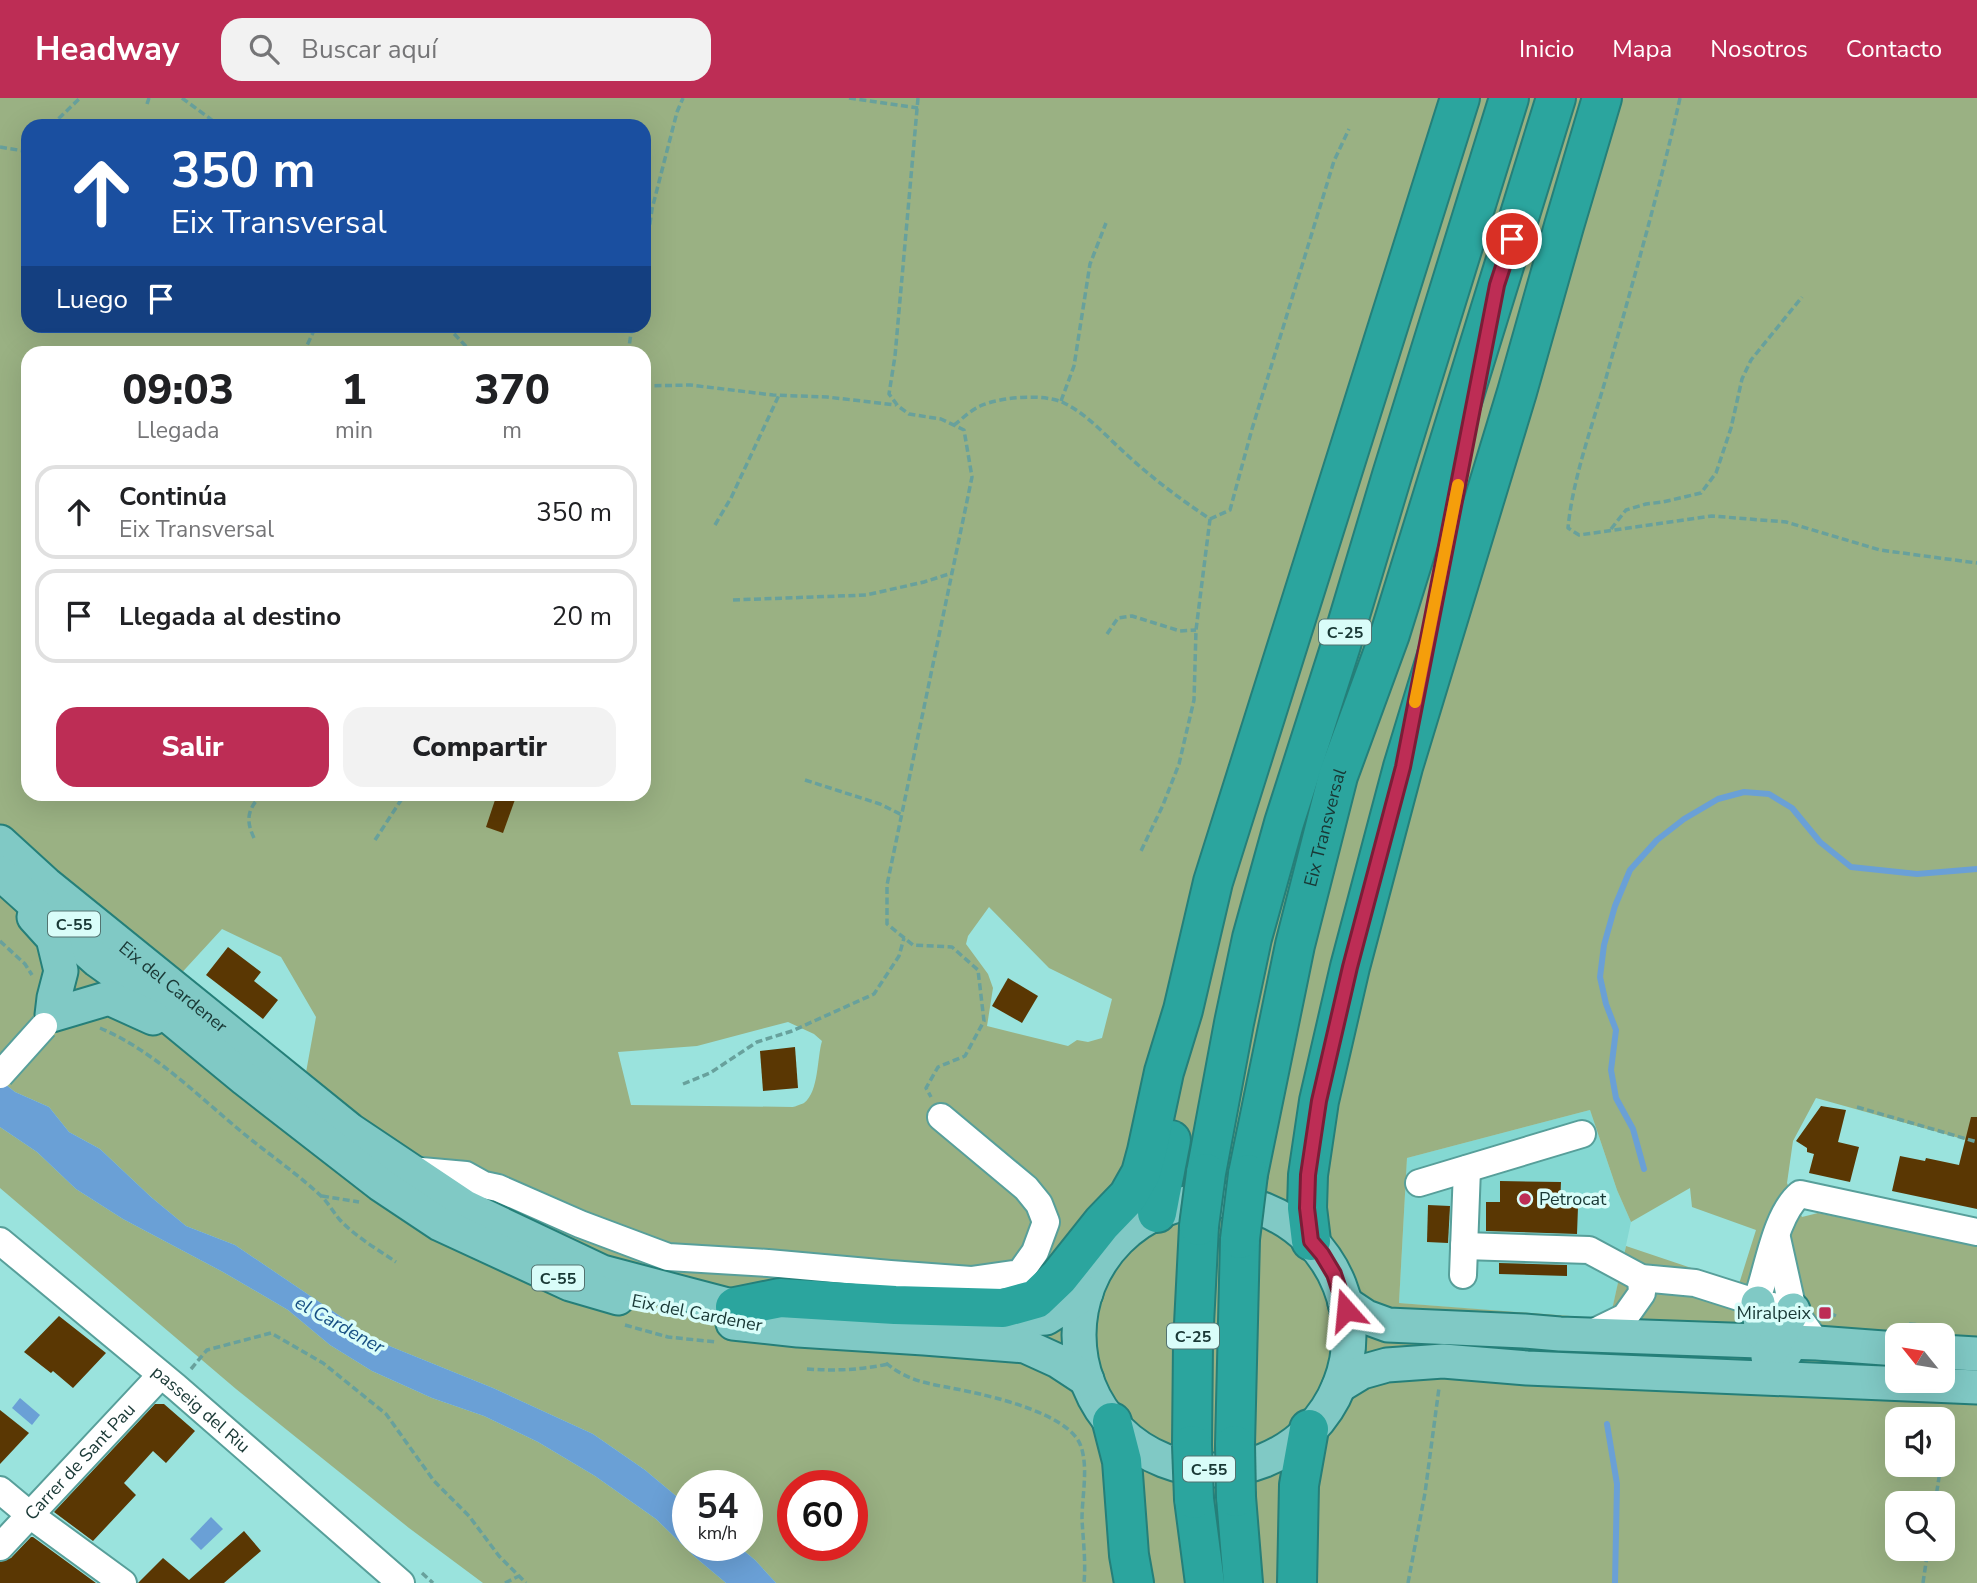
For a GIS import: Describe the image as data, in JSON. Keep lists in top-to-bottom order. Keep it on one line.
{"streets":{"highway":["C-25","Eix Transversal"],"main road":["C-55","Eix del Cardener"],"street":["passeig del Riu","Carrer de Sant Pau"]},"crossings":[["C-55","Eix del Cardener"],["passeig del Riu","Carrer de Sant Pau"]],"water":["el Cardener"],"places":{"other":["Petrocat"],"transit":["Miralpeix"]},"north":"top left","page":{"header":"Headway","search":"Buscar aquí","nav":["Inicio","Mapa","Nosotros","Contacto"],"turn":["350 m","Eix Transversal"],"then":"Luego","eta":["09:03","Llegada","1","min","370","m"],"list":[{"name":"Continúa","note":"Eix Transversal","value":"350 m"},{"name":"Llegada al destino","value":"20 m"}],"buttons":["Salir","Compartir"],"speed":"54 km/h","limit":"60"}}
